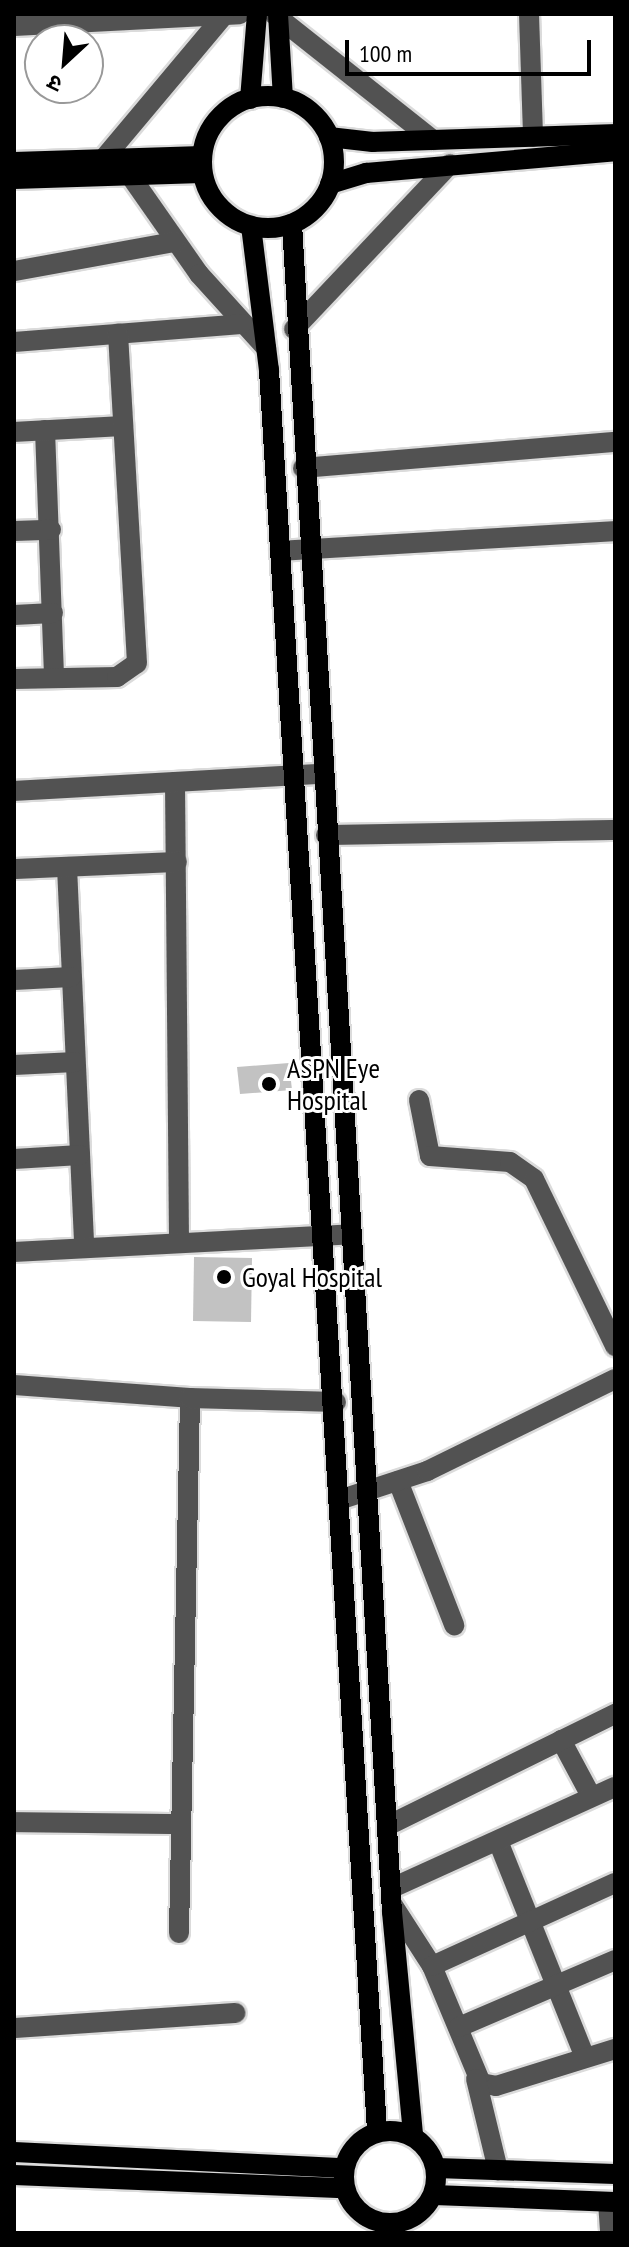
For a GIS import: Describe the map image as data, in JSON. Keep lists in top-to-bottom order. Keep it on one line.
{"places":["ASPN Eye Hospital","Goyal Hospital"],"scale_bar":"100 m","north":"bottom left"}
